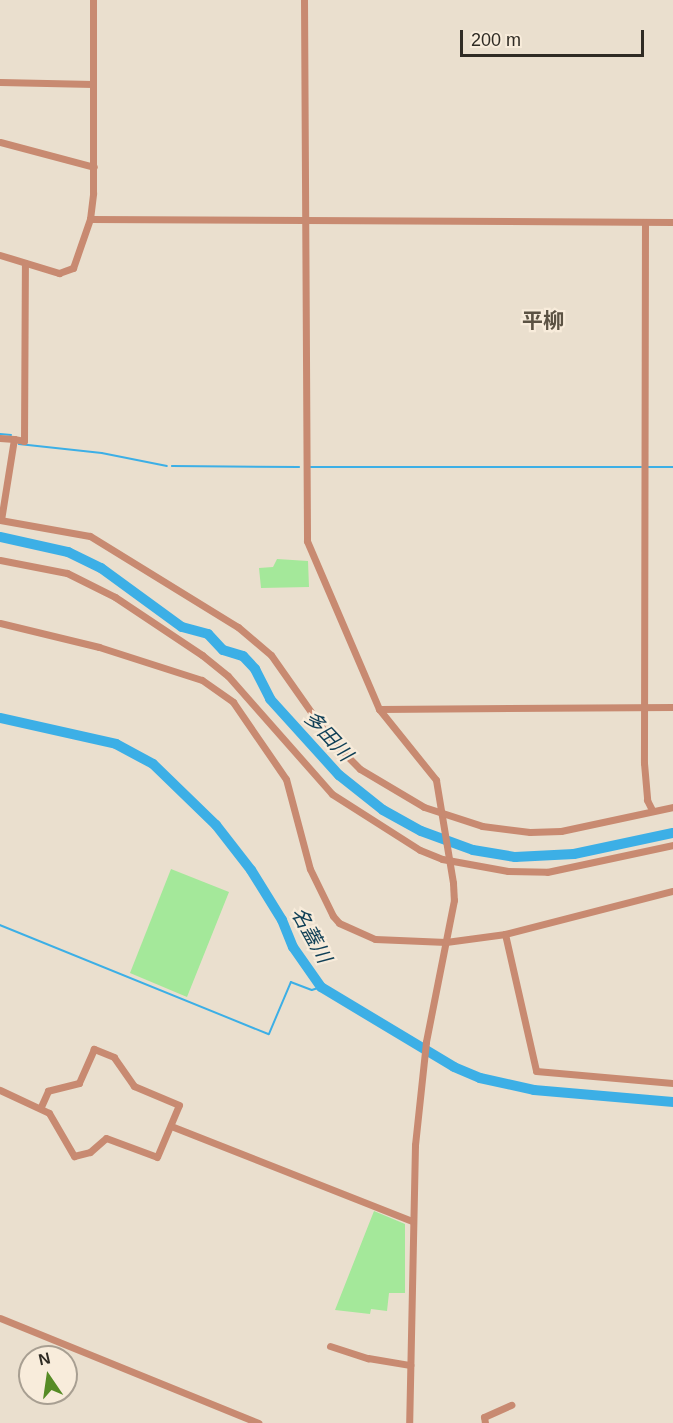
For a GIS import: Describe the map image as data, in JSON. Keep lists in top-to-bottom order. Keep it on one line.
{"districts":["平柳"],"water":["多田川","名蓋川"],"scale_bar":"200 m","north":"top"}
